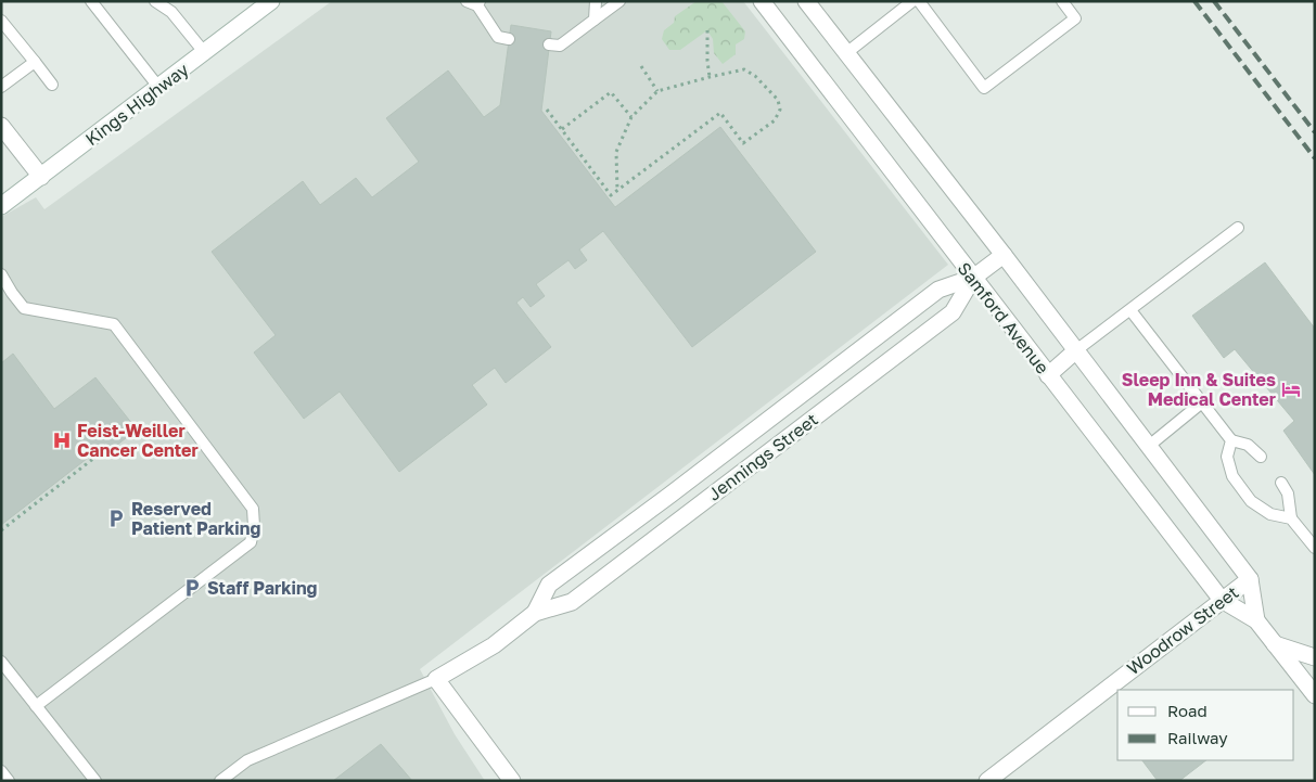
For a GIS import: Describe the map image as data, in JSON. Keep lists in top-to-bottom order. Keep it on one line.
{"streets":{"street":["Kings Highway","Samford Avenue","Jennings Street","Woodrow Street"]},"crossings":[["Samford Avenue","Jennings Street"],["Samford Avenue","Woodrow Street"]],"places":{"hotel":["Sleep Inn & Suites Medical Center"],"hospital":["Feist-Weiller Cancer Center"],"parking":["Reserved Patient Parking","Staff Parking"]},"legend":["Road","Railway"]}
